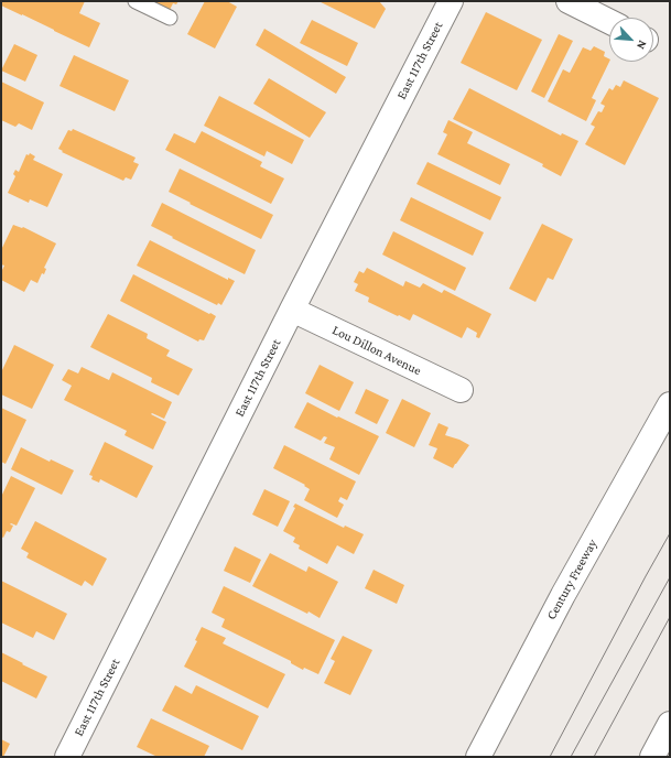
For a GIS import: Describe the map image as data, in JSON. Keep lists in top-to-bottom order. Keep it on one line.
{"streets":{"main road":["East 117th Street","Lou Dillon Avenue","Century Freeway"]},"crossings":[["East 117th Street","Lou Dillon Avenue"]],"north":"bottom right"}
